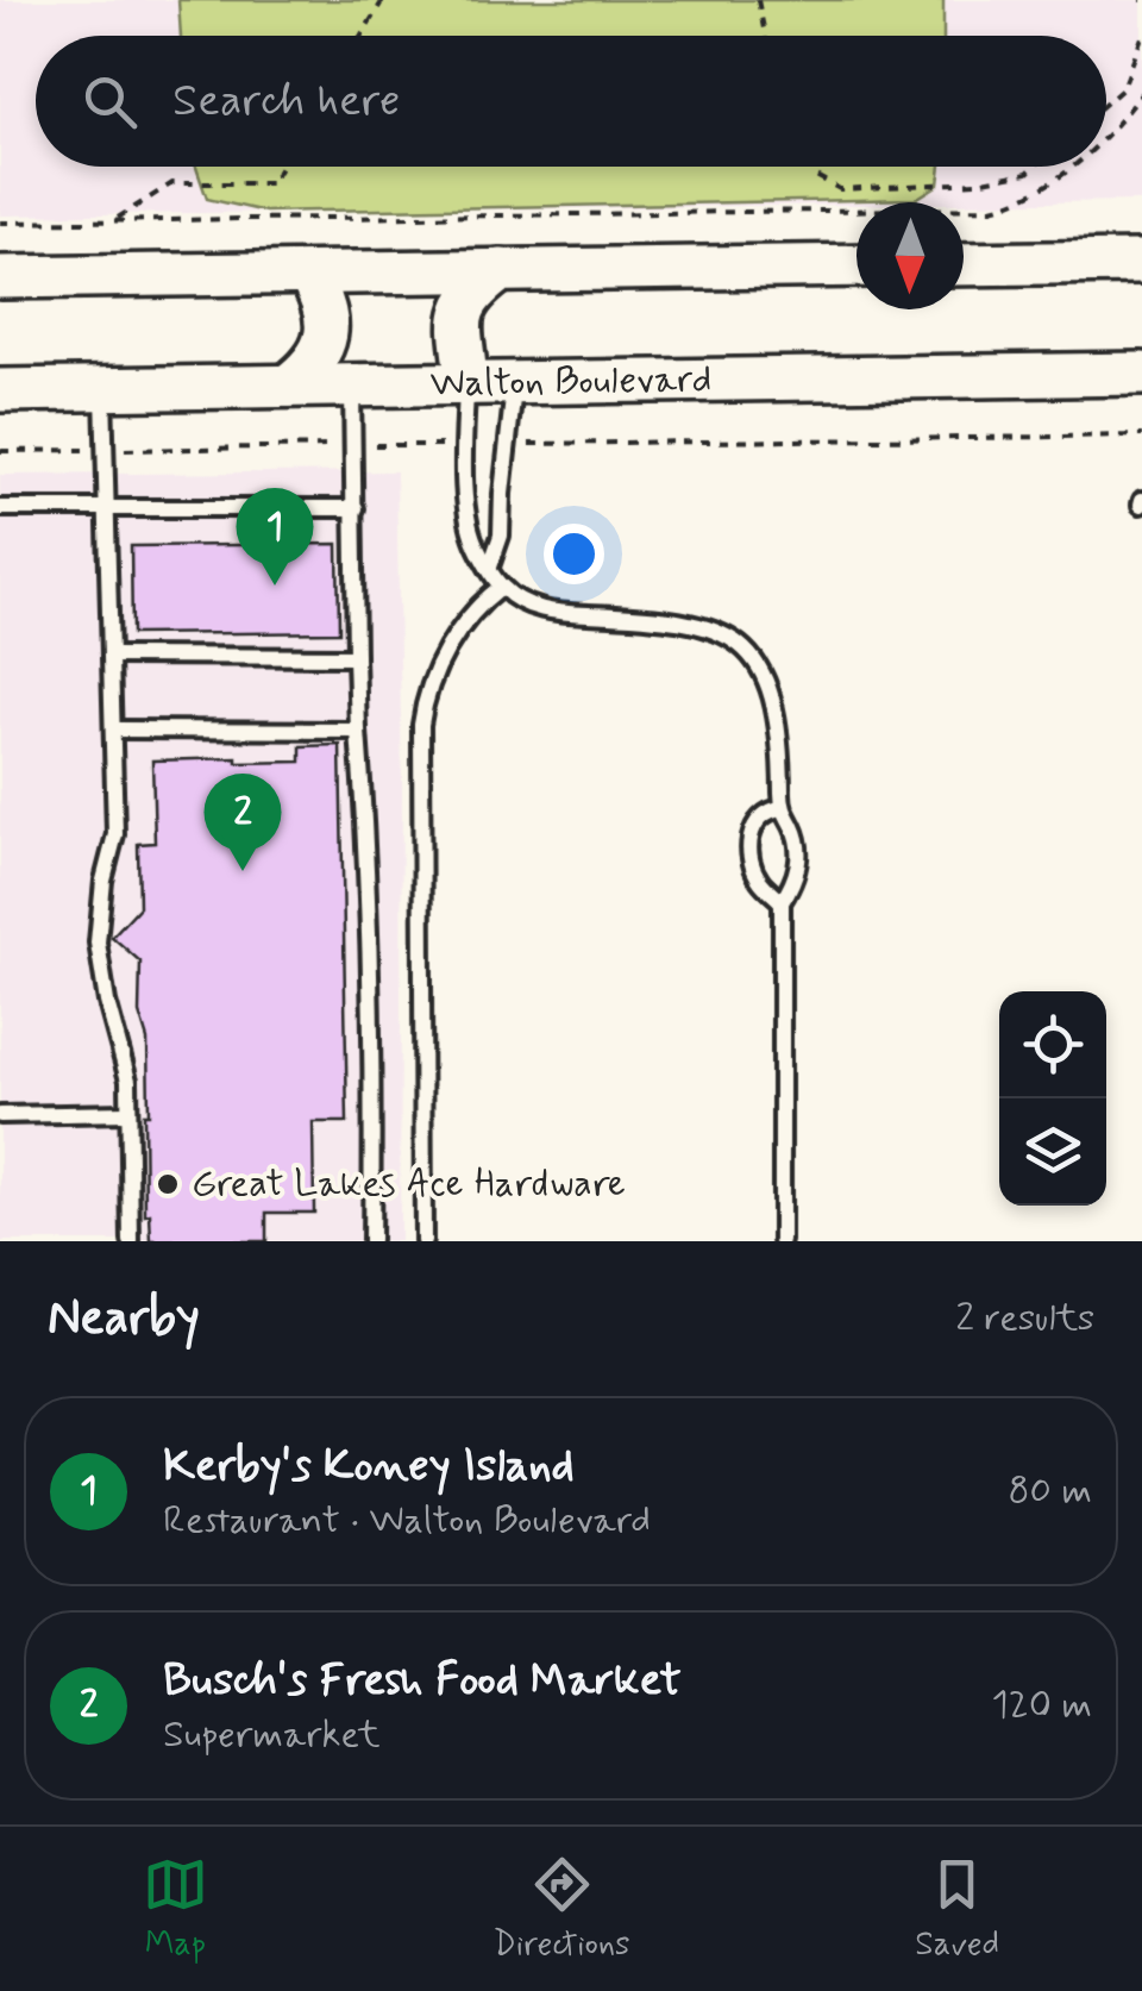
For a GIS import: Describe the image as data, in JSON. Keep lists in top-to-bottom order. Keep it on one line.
{"streets":{"main road":["Walton Boulevard"]},"places":["Great Lakes Ace Hardware"],"north":"bottom","page":{"search":"Search here","pins":["1","2"],"heading":["Nearby","2 results"],"list":[{"mark":"1","name":"Kerby's Koney Island","note":"Restaurant · Walton Boulevard","value":"80 m"},{"mark":"2","name":"Busch's Fresh Food Market","note":"Supermarket","value":"120 m"}],"nav":["Map","Directions","Saved"]}}
